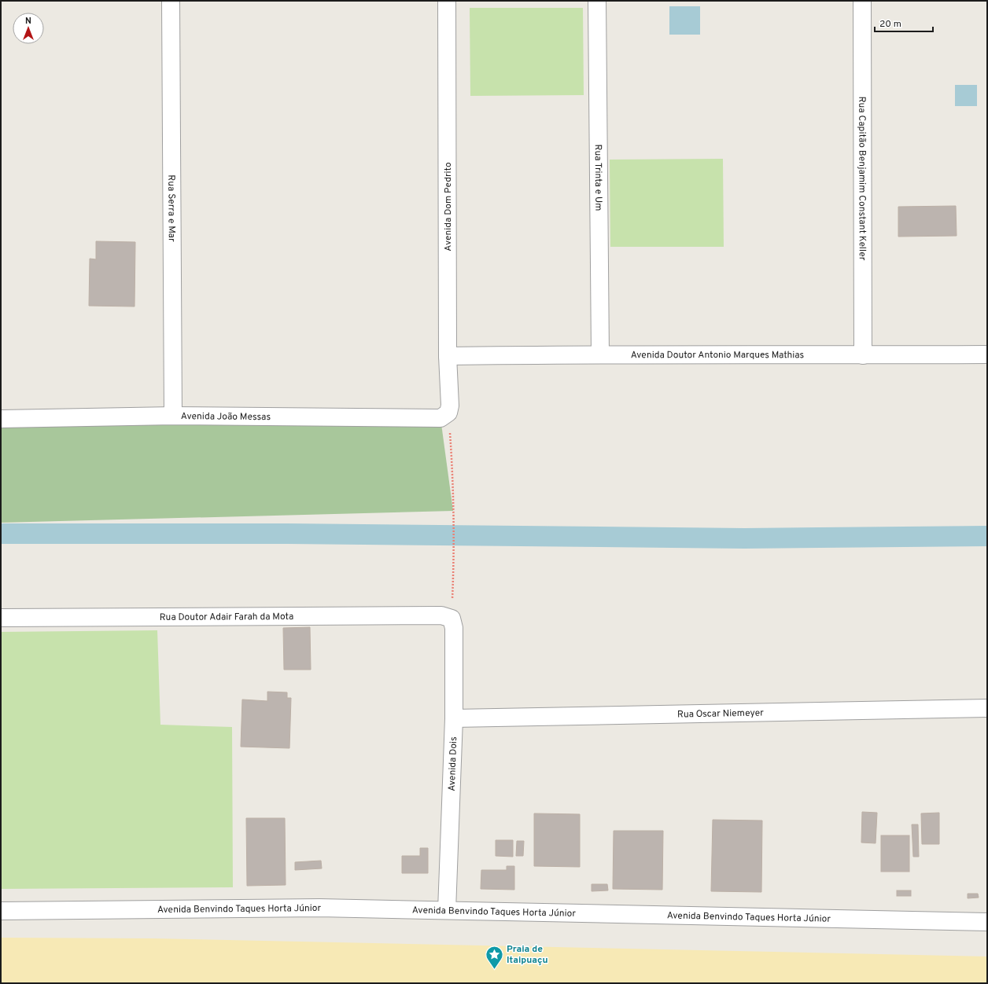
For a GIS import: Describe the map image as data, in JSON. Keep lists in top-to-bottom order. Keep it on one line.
{"streets":{"street":["Rua Trinta e Um","Rua Capitão Benjamim Constant Keller","Avenida Dom Pedrito","Rua Serra e Mar","Avenida Doutor Antonio Marques Mathias","Avenida João Messas","Rua Doutor Adair Farah da Mota","Rua Oscar Niemeyer","Avenida Dois","Avenida Benvindo Taques Horta Júnior"]},"crossings":[["Rua Trinta e Um","Avenida Doutor Antonio Marques Mathias"],["Rua Capitão Benjamim Constant Keller","Avenida Doutor Antonio Marques Mathias"],["Avenida Dom Pedrito","Avenida Doutor Antonio Marques Mathias"],["Avenida Dom Pedrito","Avenida João Messas"],["Rua Serra e Mar","Avenida João Messas"],["Rua Doutor Adair Farah da Mota","Avenida Dois"],["Rua Oscar Niemeyer","Avenida Dois"],["Avenida Dois","Avenida Benvindo Taques Horta Júnior"]],"places":{"place":["Praia de Itaipuaçu"]},"scale_bar":"20 m","north":"top"}
